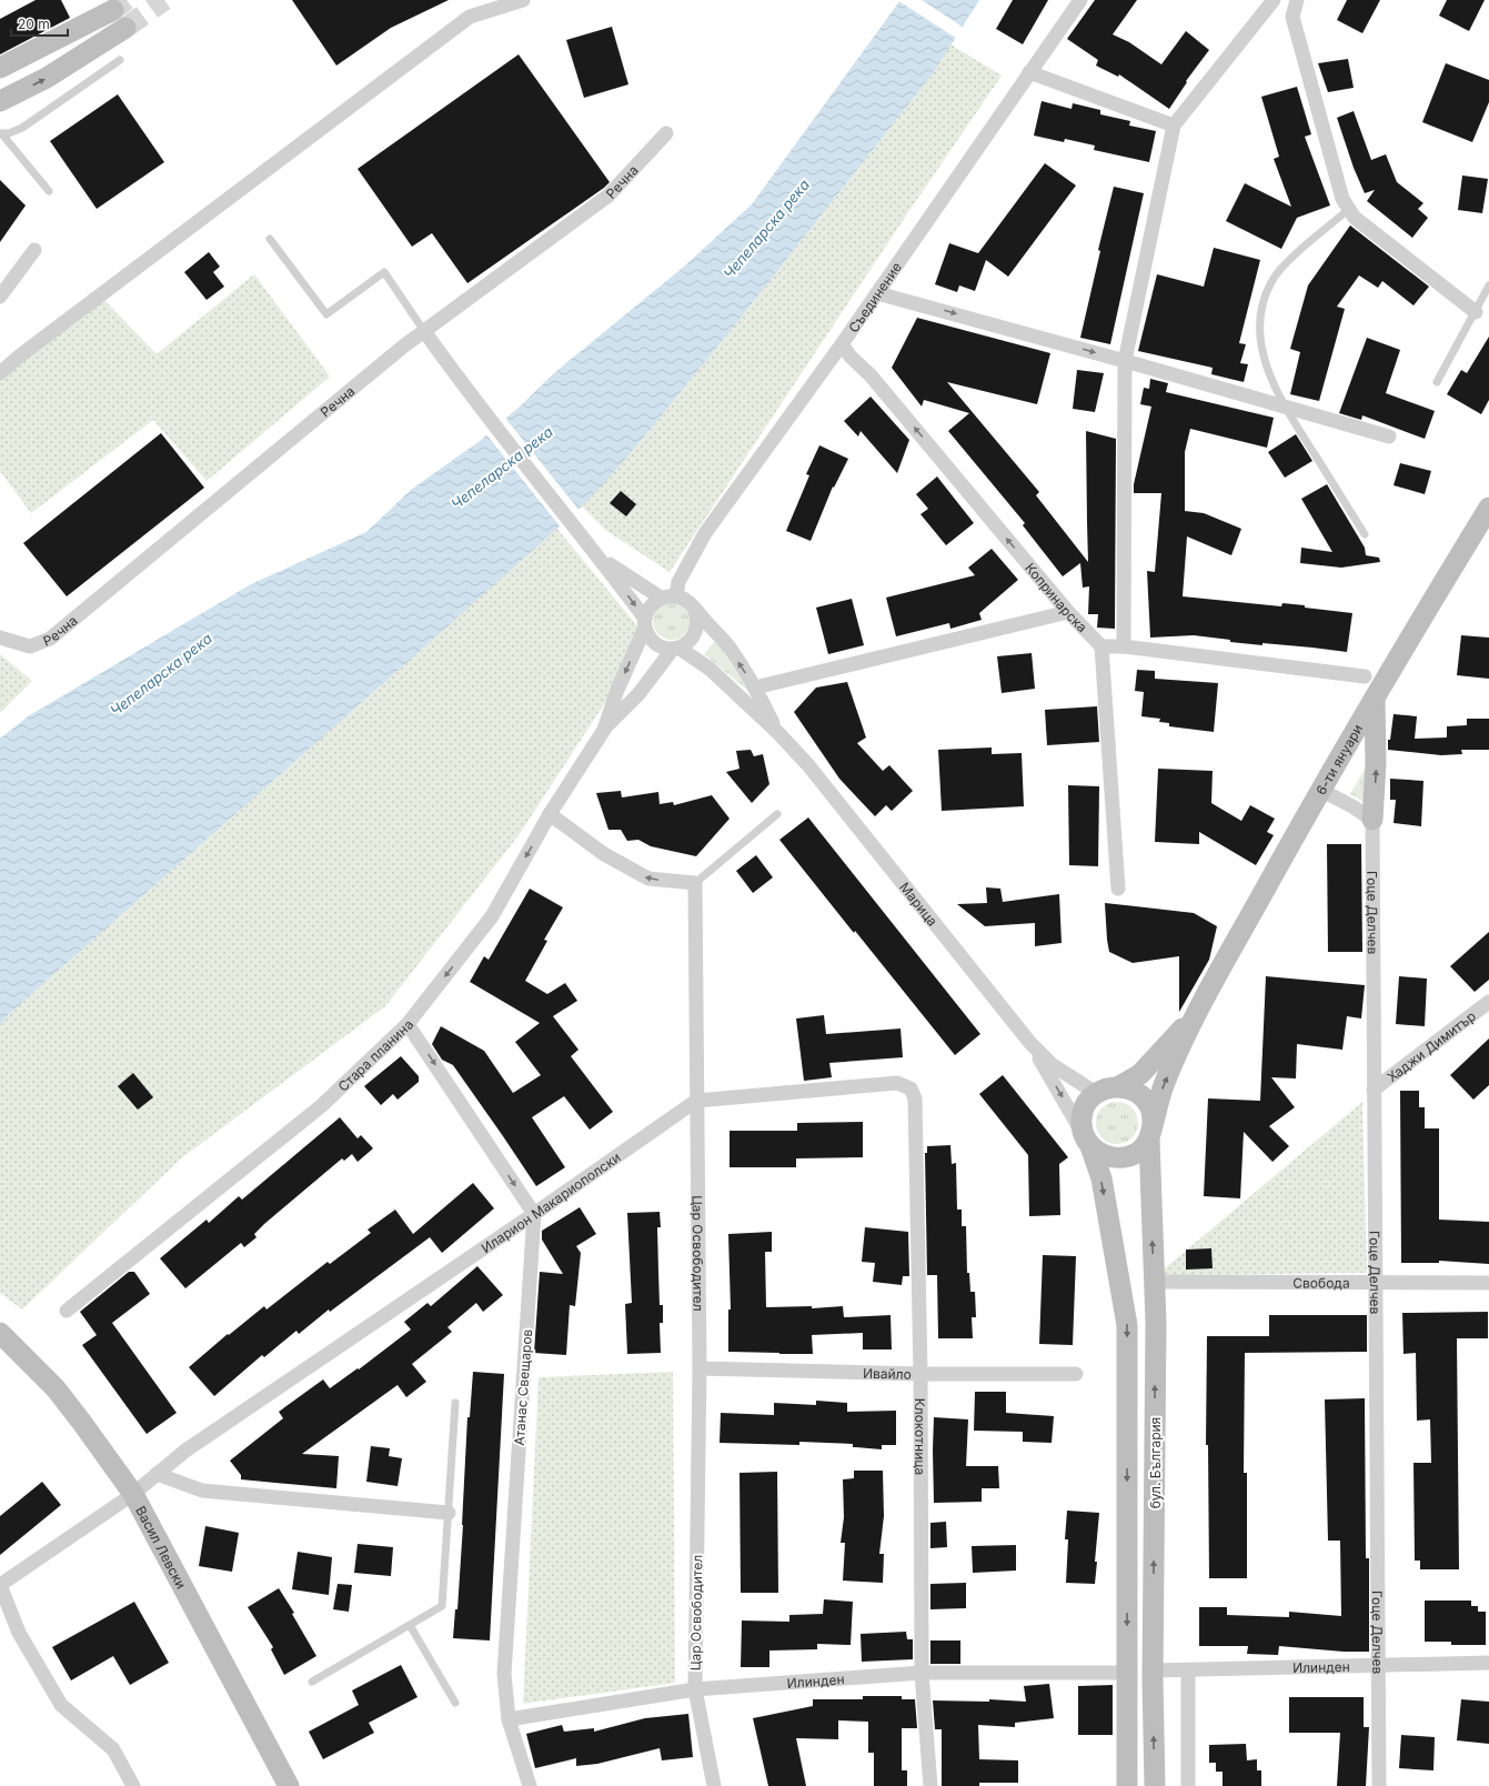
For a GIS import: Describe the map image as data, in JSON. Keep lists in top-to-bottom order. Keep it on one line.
{"streets":{"main road":["6-ти януари","бул. България","Васил Левски"],"street":["Речна","Съединение","Копринарска","Марица","Гоце Делчев","Хаджи Димитър","Стара планина","Иларион Макариополски","Цар Освободител","Свобода","Ивайло","Атанас Свещаров","Клокотница","Илинден"]},"crossings":[["Съединение","Копринарска"],["Гоце Делчев","Хаджи Димитър"],["Гоце Делчев","Свобода"],["Гоце Делчев","Илинден"],["Иларион Макариополски","Цар Освободител"],["Иларион Макариополски","Атанас Свещаров"],["Иларион Макариополски","Клокотница"],["Иларион Макариополски","Васил Левски"],["Цар Освободител","Ивайло"],["Цар Освободител","Клокотница"],["Цар Освободител","Илинден"],["Свобода","бул. България"],["Ивайло","Клокотница"],["Атанас Свещаров","Илинден"],["Клокотница","Илинден"],["бул. България","Илинден"]],"one_way":["Копринарска"],"water":["Чепеларска река"],"scale_bar":"20 m"}
